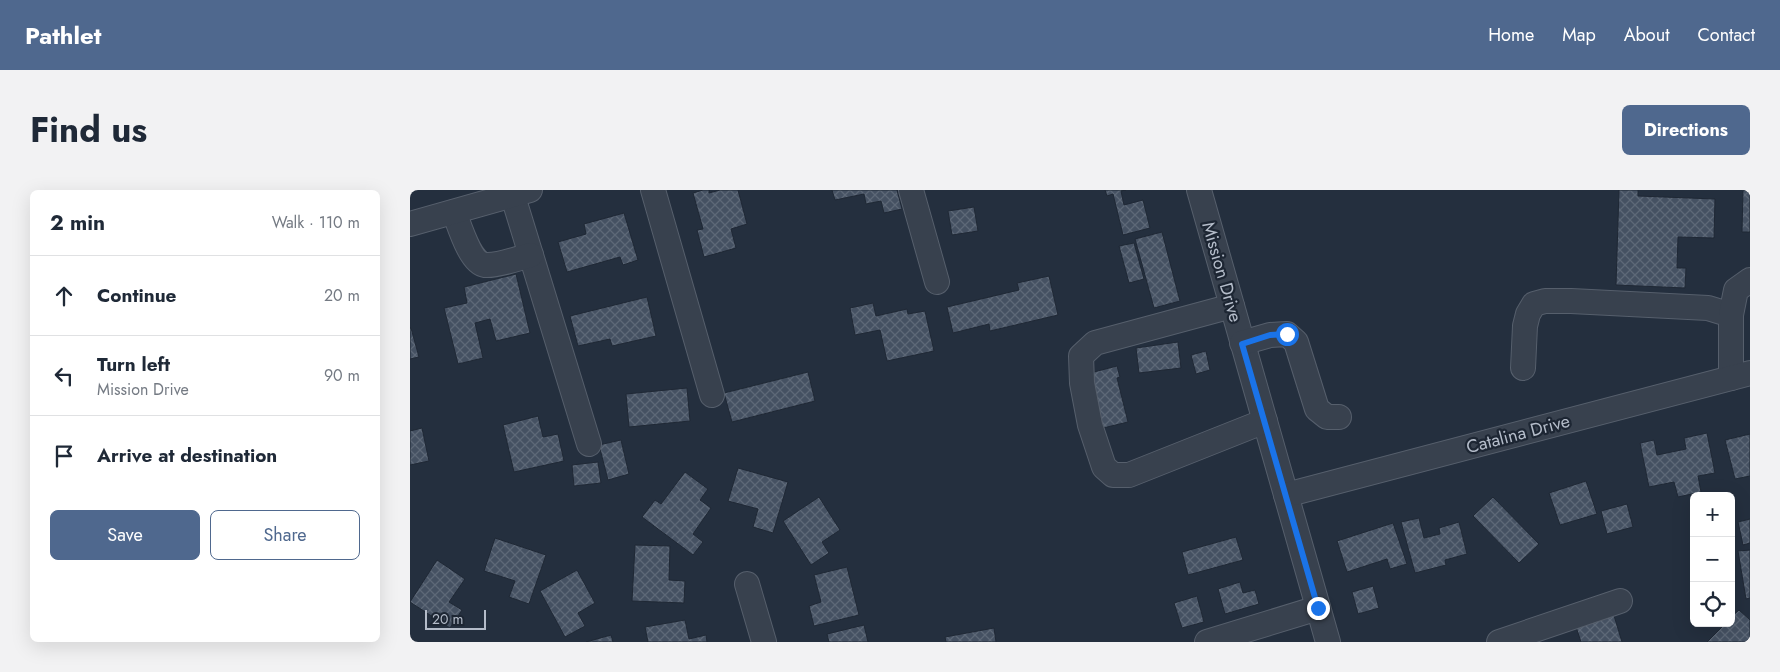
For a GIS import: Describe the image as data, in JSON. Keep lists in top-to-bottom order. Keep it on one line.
{"streets":{"street":["Mission Drive","Catalina Drive"]},"crossings":[["Mission Drive","Catalina Drive"]],"scale_bar":"20 m","page":{"header":"Pathlet","nav":["Home","Map","About","Contact"],"title":"Find us","buttons":["Directions",["Save","Share"]],"heading":["2 min","Walk · 110 m"],"list":[["Continue","20 m"],["Turn left","Mission Drive","90 m"],"Arrive at destination"],"map_buttons":["+","−"],"scale":"20 m"}}
